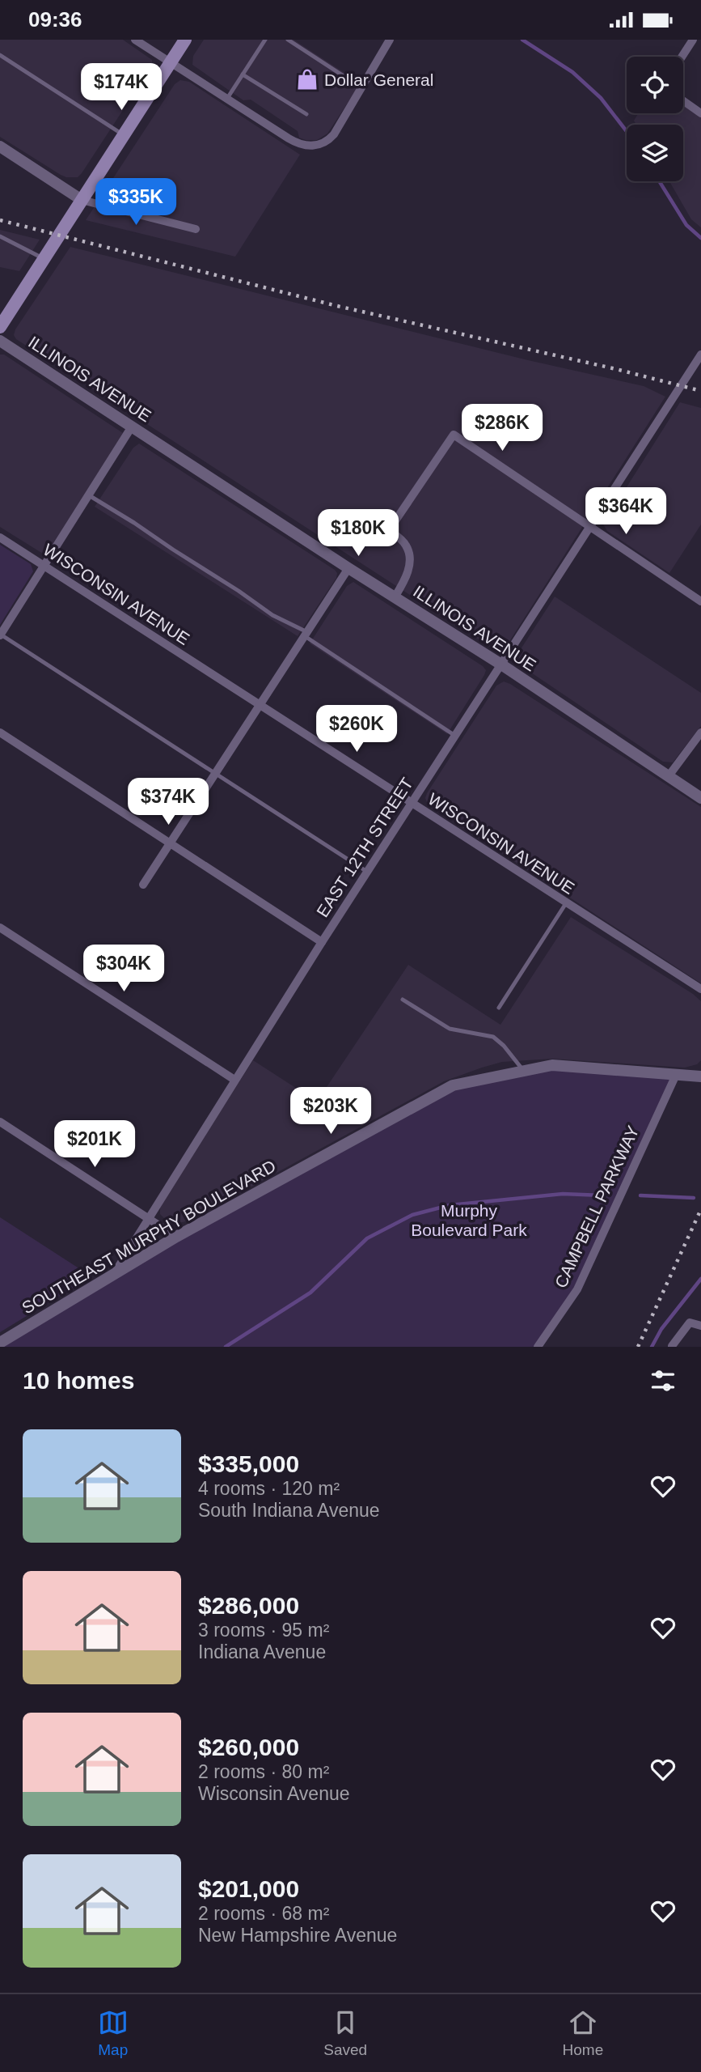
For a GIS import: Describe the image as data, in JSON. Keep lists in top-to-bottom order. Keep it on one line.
{"streets":{"street":["ILLINOIS AVENUE","WISCONSIN AVENUE","EAST 12TH STREET","CAMPBELL PARKWAY","SOUTHEAST MURPHY BOULEVARD"]},"crossings":[["ILLINOIS AVENUE","EAST 12TH STREET"],["WISCONSIN AVENUE","EAST 12TH STREET"],["EAST 12TH STREET","SOUTHEAST MURPHY BOULEVARD"],["CAMPBELL PARKWAY","SOUTHEAST MURPHY BOULEVARD"]],"parks":["Murphy Boulevard Park"],"places":{"shop":["Dollar General"]},"page":{"status":"09:36","price":["$174K","$335K","$286K","$364K","$180K","$260K","$374K","$304K","$203K","$201K"],"heading":"10 homes","list":[{"name":"$335,000","note":"4 rooms · 120 m² · South Indiana Avenue"},{"name":"$286,000","note":"3 rooms · 95 m² · Indiana Avenue"},{"name":"$260,000","note":"2 rooms · 80 m² · Wisconsin Avenue"},{"name":"$201,000","note":"2 rooms · 68 m² · New Hampshire Avenue"}],"tabs":["Map","Saved","Home"]}}
